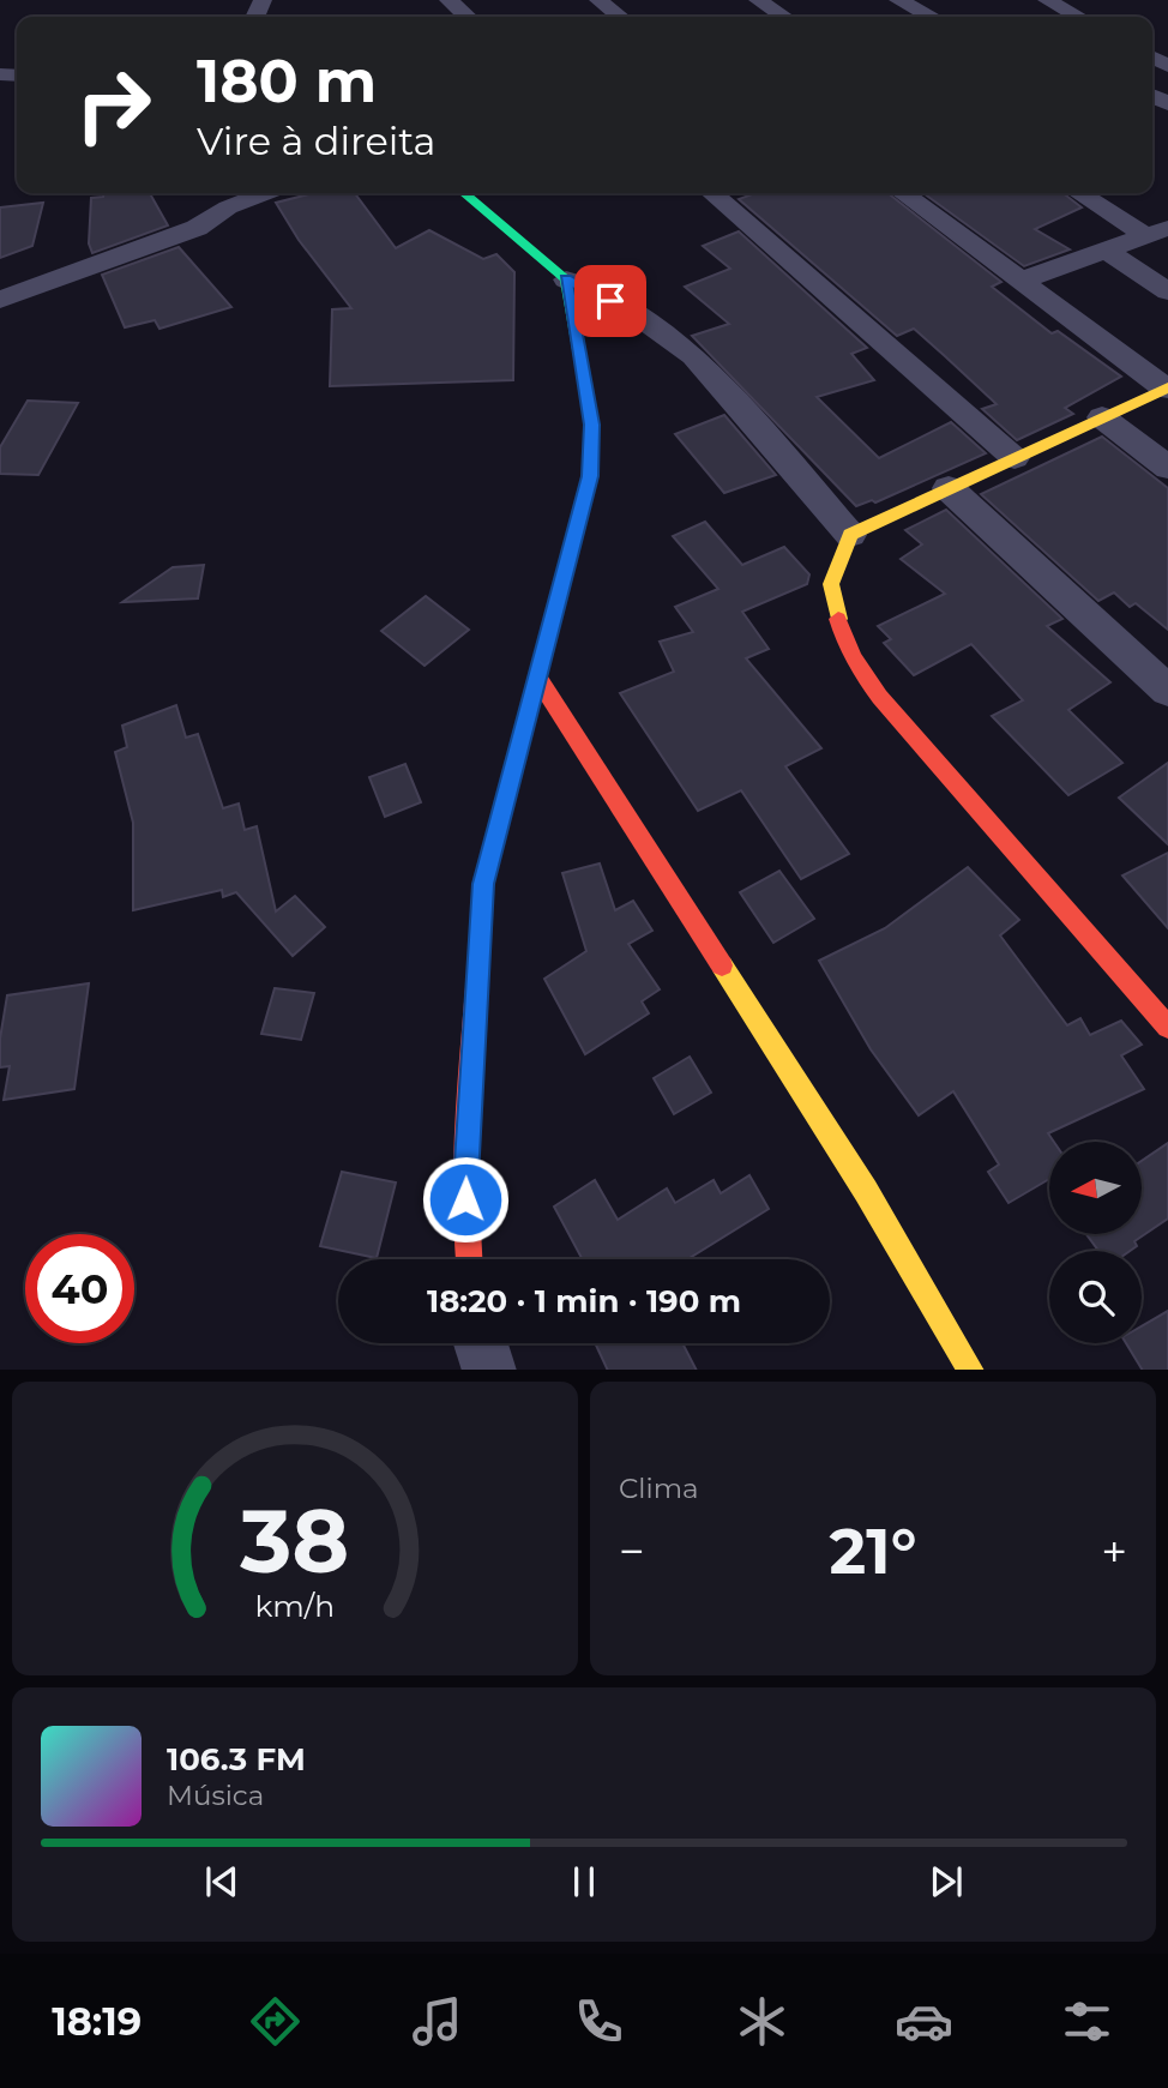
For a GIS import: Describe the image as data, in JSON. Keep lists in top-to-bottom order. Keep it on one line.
{"north":"left","page":{"turn":["180 m","Vire à direita"],"limit":"40","trip":"18:20 · 1 min · 190 m","tile":"Clima","heat":["−","21°","+"],"song":["106.3 FM","Música"],"tabs":"18:19","gauge":["38","km/h"]}}
